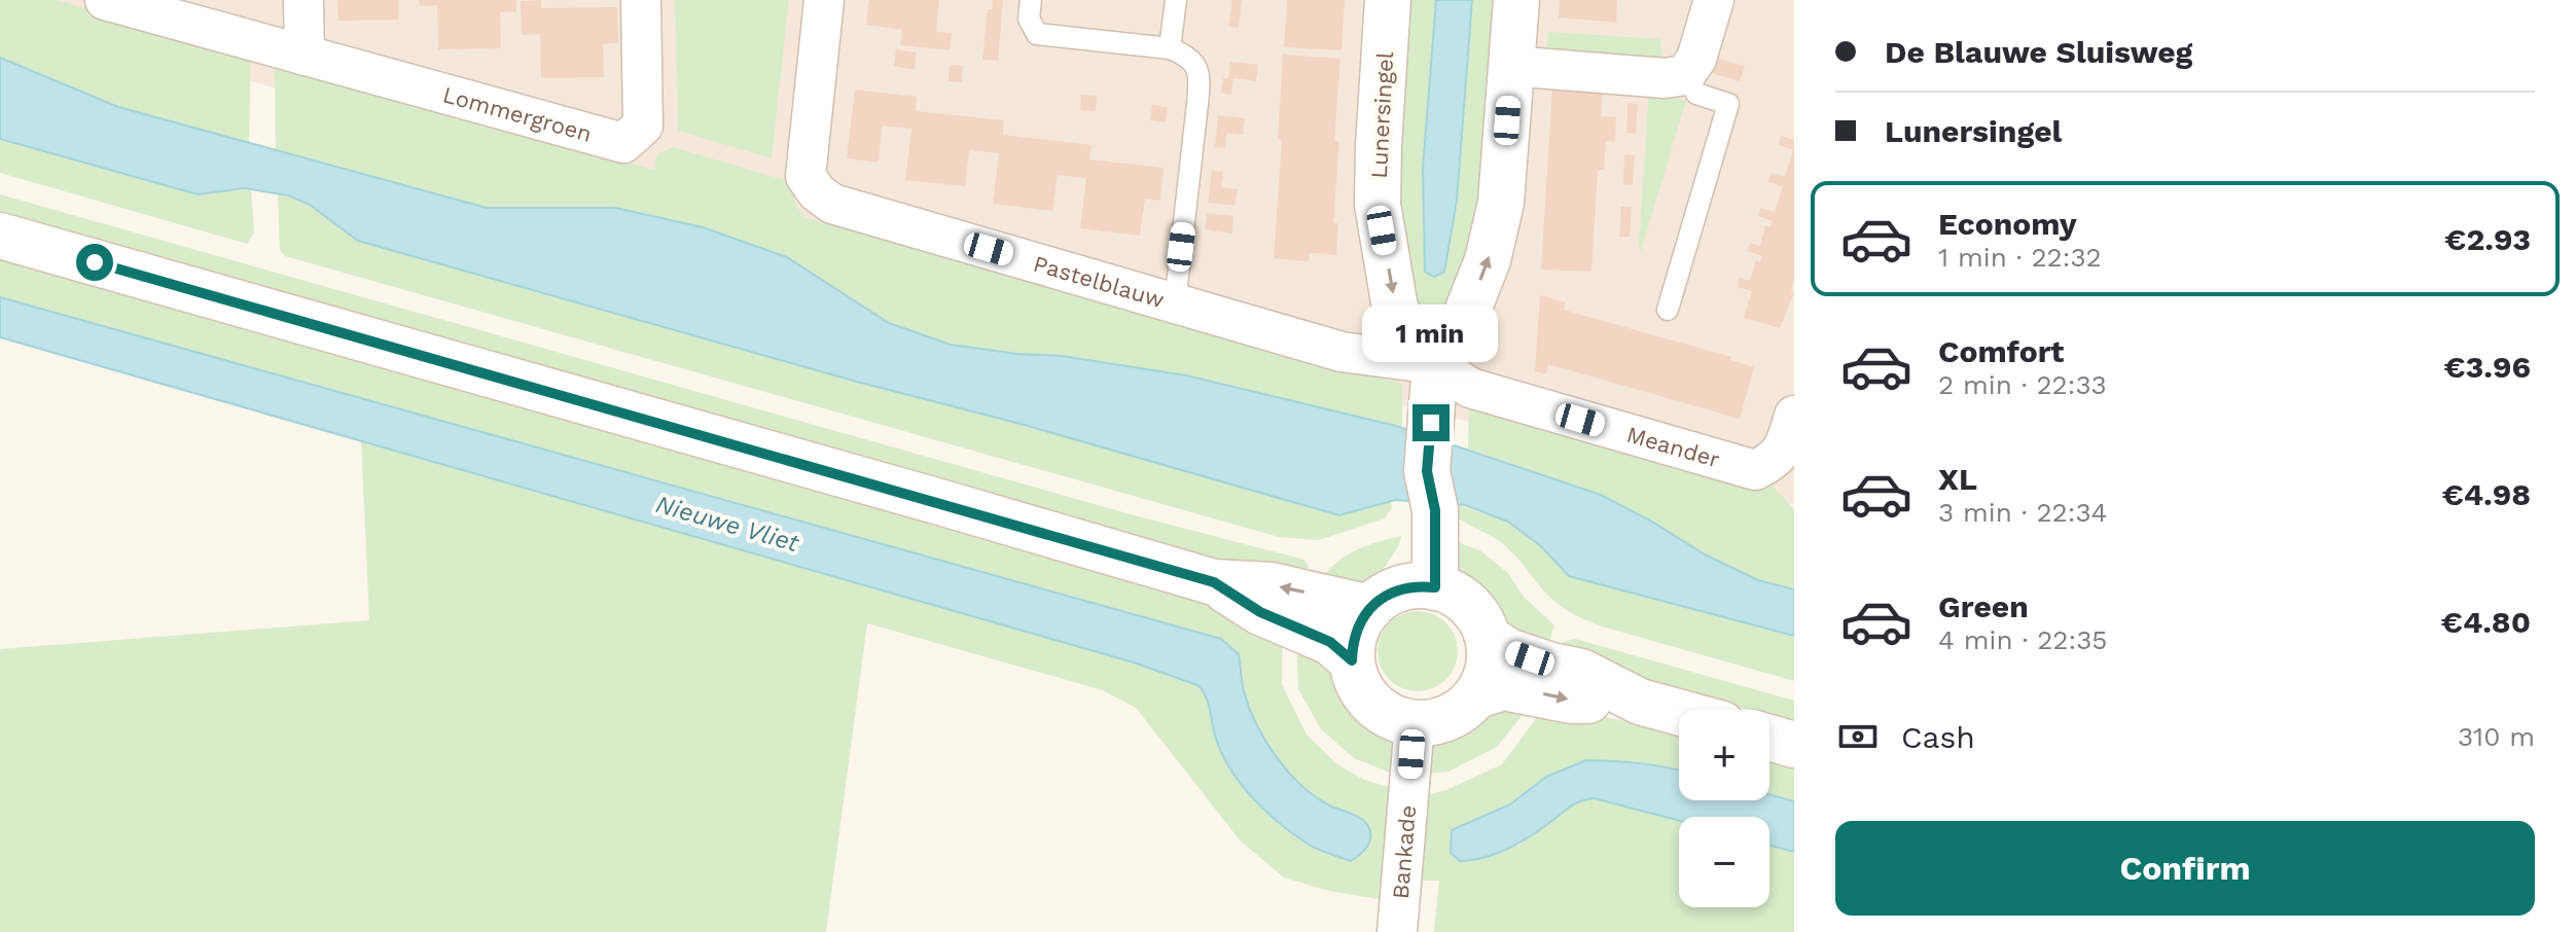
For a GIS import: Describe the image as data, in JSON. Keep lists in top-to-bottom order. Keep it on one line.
{"streets":{"main road":["Lunersingel"],"street":["Lommergroen","Pastelblauw","Meander","Bankade"]},"crossings":[["Lunersingel","Pastelblauw"],["Lunersingel","Meander"],["Pastelblauw","Meander"]],"water":["Nieuwe Vliet"],"page":{"banner":["De Blauwe Sluisweg","Lunersingel"],"list":[{"name":"Economy","note":"1 min · 22:32","value":"€2.93"},{"name":"Comfort","note":"2 min · 22:33","value":"€3.96"},{"name":"XL","note":"3 min · 22:34","value":"€4.98"},{"name":"Green","note":"4 min · 22:35","value":"€4.80"}],"bubble":"1 min","pay":["Cash","310 m"],"map_buttons":["+","−"],"buttons":"Confirm"}}
